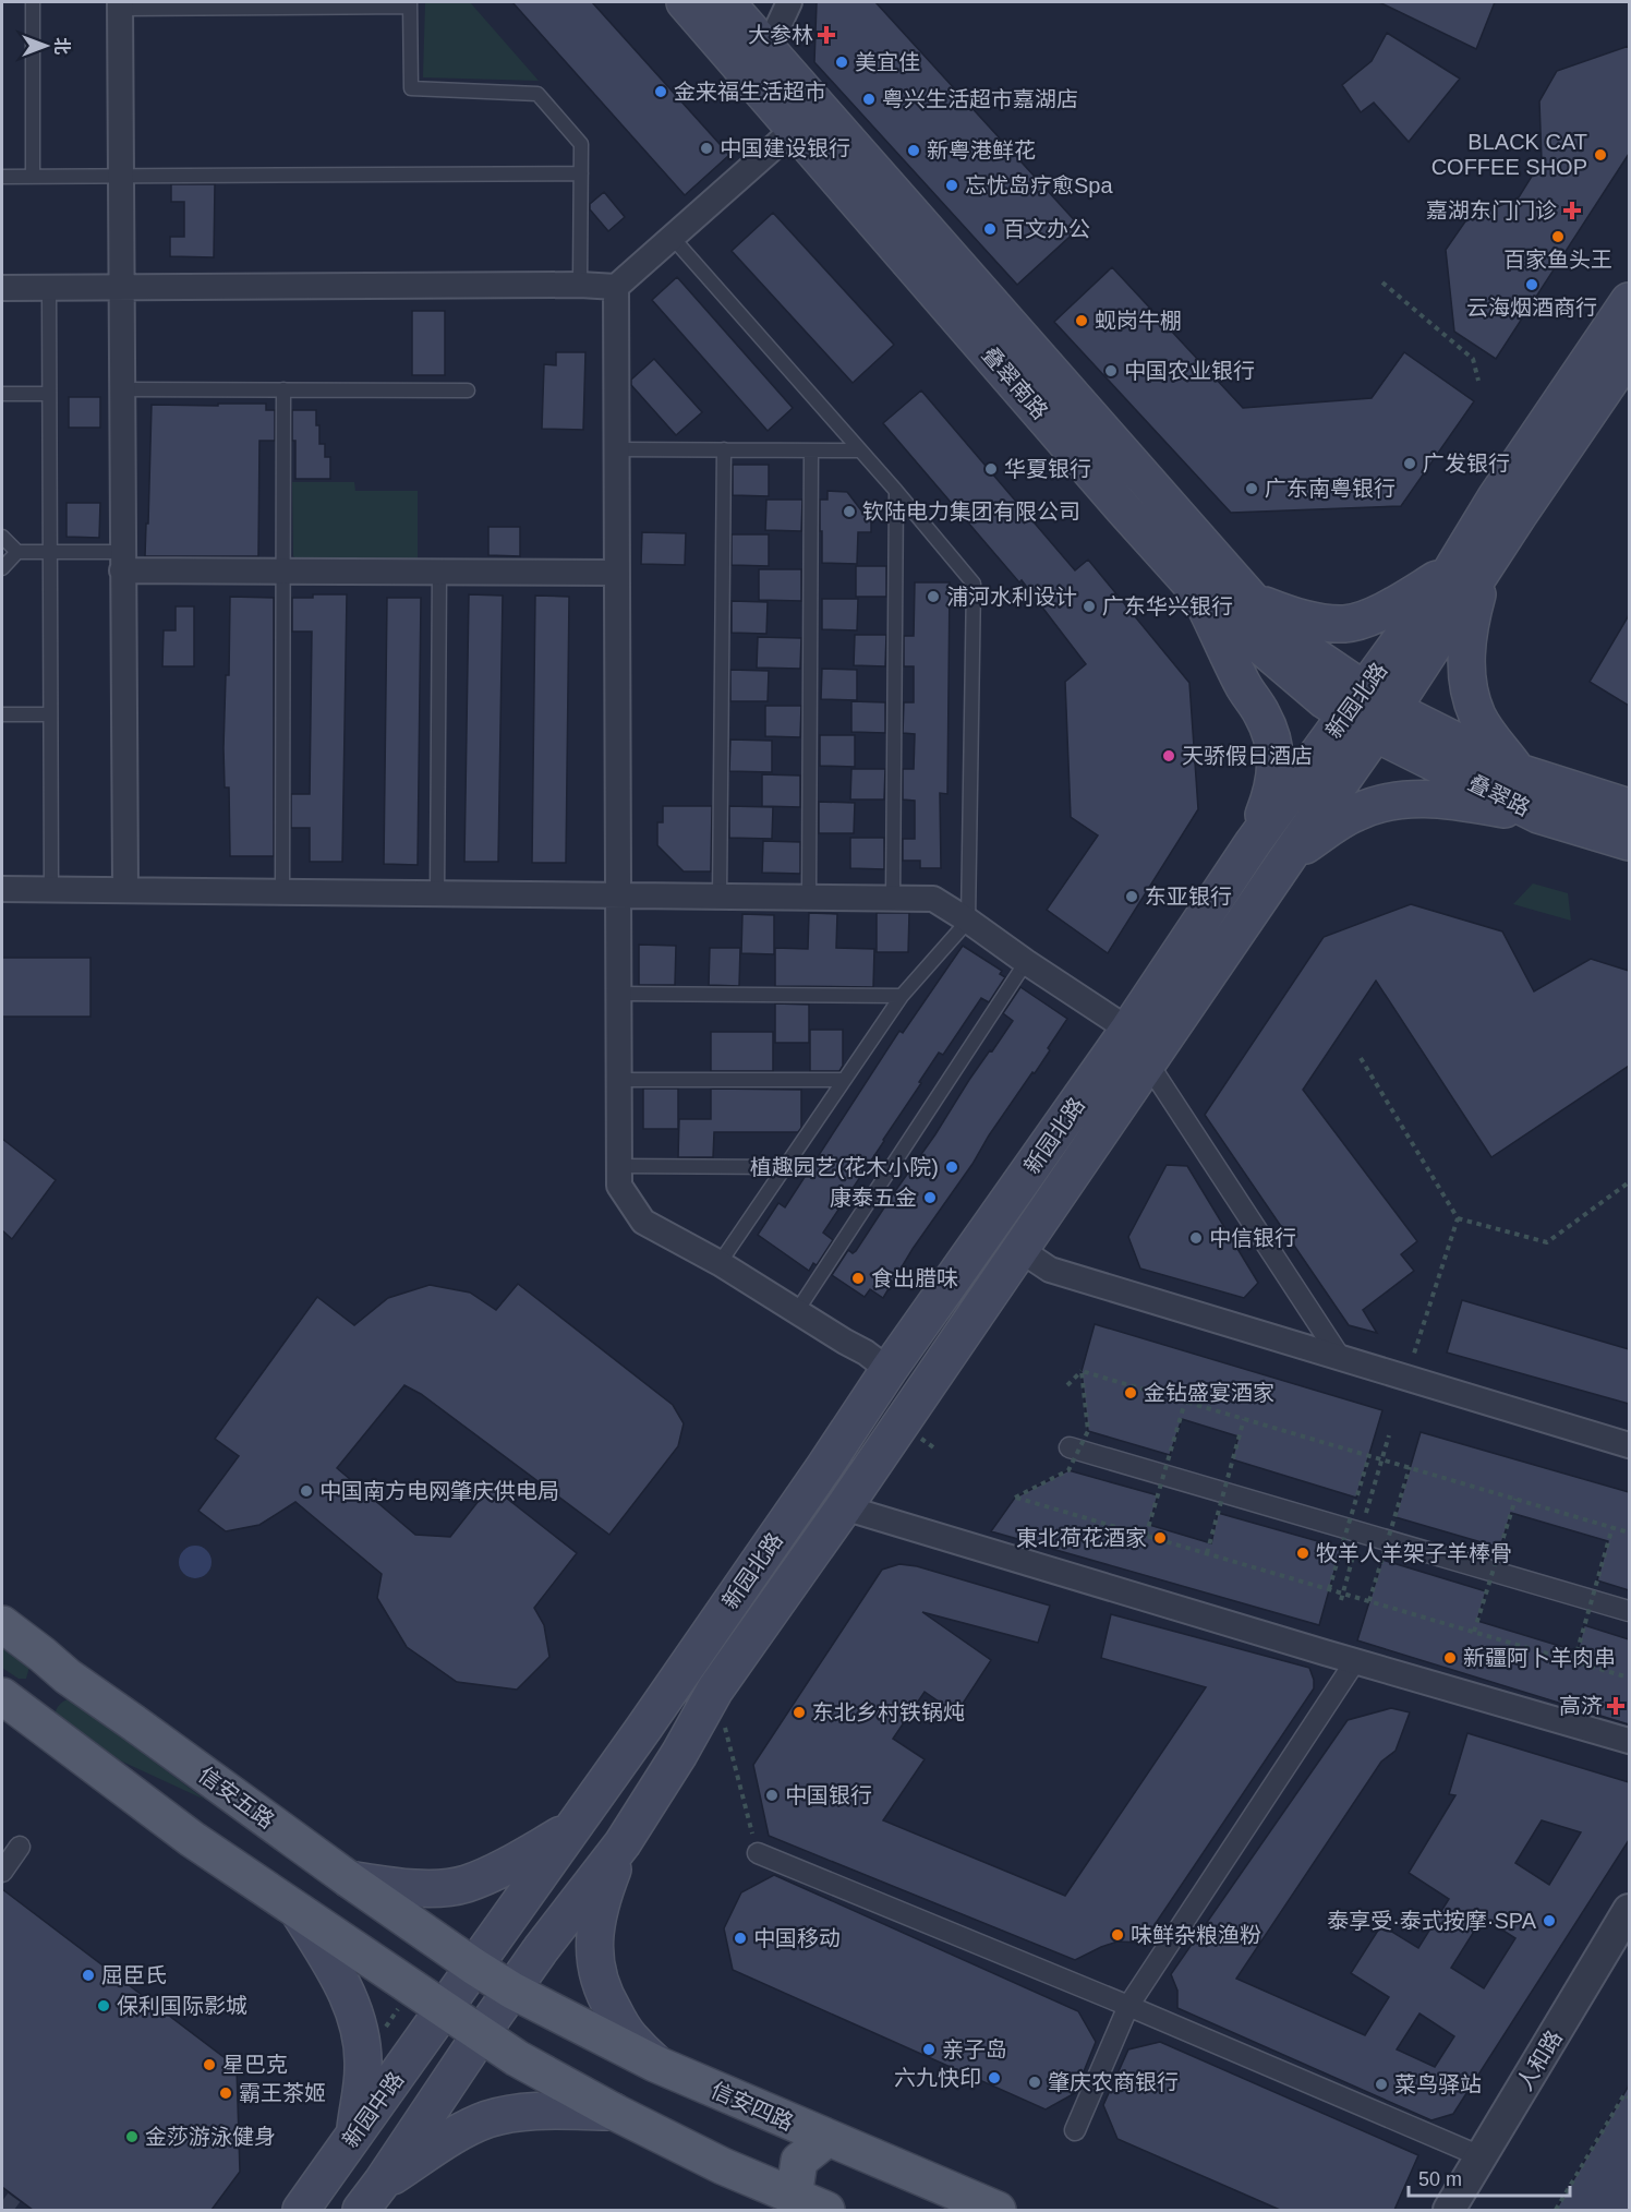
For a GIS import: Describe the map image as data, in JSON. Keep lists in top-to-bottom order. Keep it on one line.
{"streets":{"main road":["叠翠南路","新园北路","叠翠路","信安五路","信安四路","新园中路"],"street":["人和路"]},"crossings":[["叠翠南路","新园北路"],["叠翠南路","叠翠路"],["新园北路","叠翠路"],["新园北路","信安五路"],["新园北路","信安四路"],["新园北路","新园中路"],["信安五路","信安四路"],["信安五路","新园中路"]],"places":{"health":["大参林","嘉湖东门门诊","高济"],"other":["美宜佳","金来福生活超市","粤兴生活超市嘉湖店","中国建设银行","新粤港鲜花","BLACK CAT COFFEE SHOP","忘忧岛疗愈Spa","百文办公","百家鱼头王","云海烟酒商行","蚬岗牛棚","中国农业银行","广发银行","华夏银行","广东南粤银行","钦陆电力集团有限公司","浦河水利设计","广东华兴银行","天骄假日酒店","东亚银行","植趣园艺(花木小院)","康泰五金","中信银行","食出腊味","金钻盛宴酒家","中国南方电网肇庆供电局","東北荷花酒家","牧羊人羊架子羊棒骨","新疆阿卜羊肉串","东北乡村铁锅炖","中国银行","泰享受·泰式按摩·SPA","味鲜杂粮渔粉","中国移动","屈臣氏","保利国际影城","亲子岛","星巴克","六九快印","肇庆农商银行","菜鸟驿站","霸王茶姬","金莎游泳健身"]},"scale_bar":"50 m","north":"right"}
